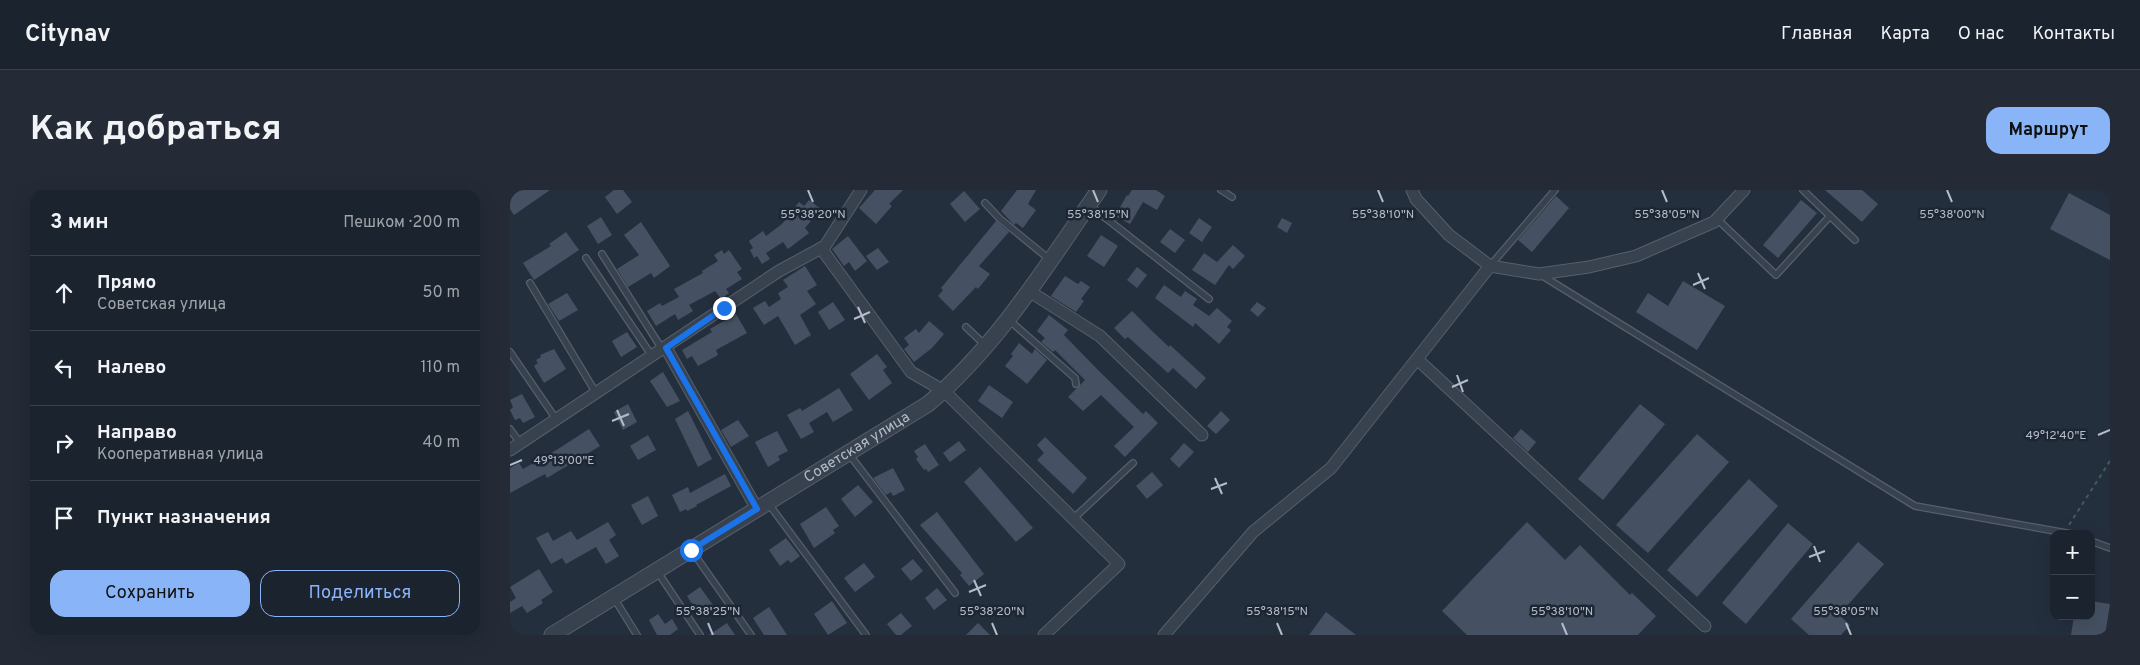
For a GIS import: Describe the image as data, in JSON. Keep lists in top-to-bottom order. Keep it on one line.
{"streets":{"street":["Советская улица"]},"page":{"header":"Citynav","nav":["Главная","Карта","О нас","Контакты"],"buttons":["Маршрут",["Сохранить","Поделиться"]],"title":"Как добраться","heading":["3 мин","Пешком · 200 m"],"list":[["Прямо","Советская улица","50 m"],["Налево","110 m"],["Направо","Кооперативная улица","40 m"],"Пункт назначения"],"map_buttons":["+","−"]},"coordinates":["55°38'20\"N","55°38'15\"N","55°38'05\"N","55°38'00\"N","55°38'10\"N","49°12'40\"E","49°13'00\"E","55°38'25\"N"]}
